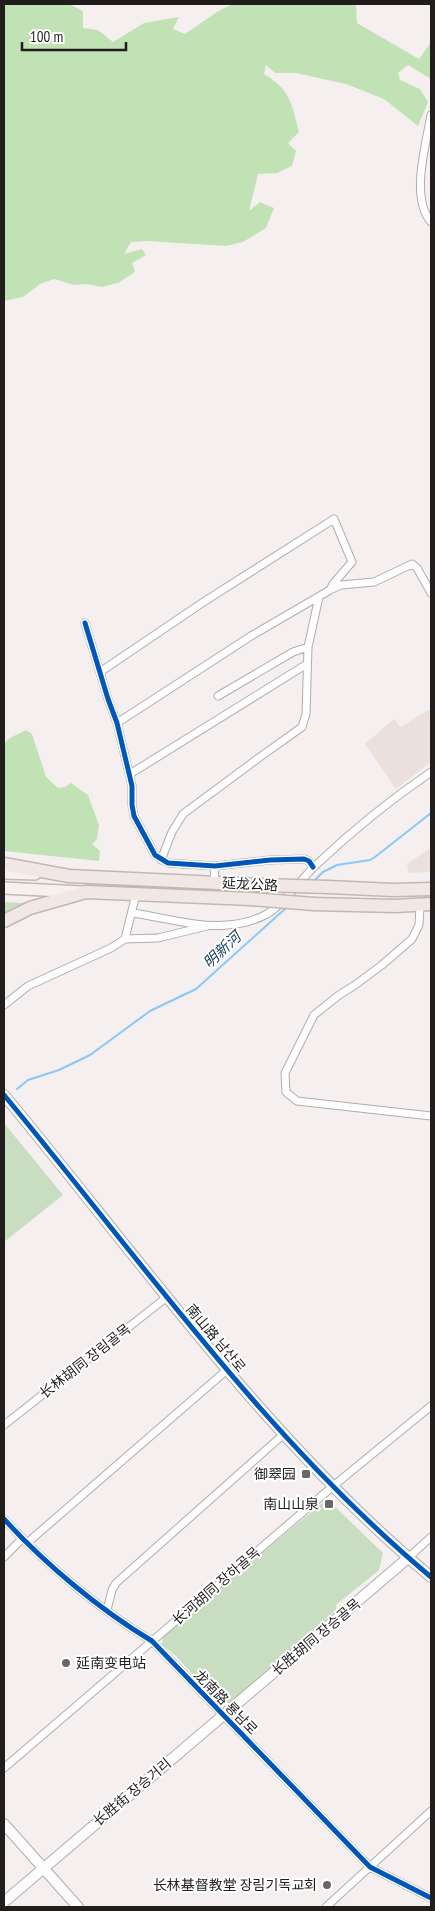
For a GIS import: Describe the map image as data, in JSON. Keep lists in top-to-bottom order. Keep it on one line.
{"streets":{"highway":["延龙公路"],"street":["南山路 남산로","长林胡同 장림골목","长河胡同 장하골목","长胜胡同 장승골목","龙南路 룡남로","长胜街 장승거리"]},"crossings":[["南山路 남산로","长林胡同 장림골목"],["南山路 남산로","长河胡同 장하골목"],["南山路 남산로","长胜胡同 장승골목"],["长河胡同 장하골목","龙南路 룡남로"],["长胜胡同 장승골목","龙南路 룡남로"],["长胜胡同 장승골목","长胜街 장승거리"],["龙南路 룡남로","长胜街 장승거리"]],"water":["明新河"],"places":{"transit":["御翠园","南山山泉"],"other":["延南变电站","长林基督教堂 장림기독교회"]},"scale_bar":"100 m"}
